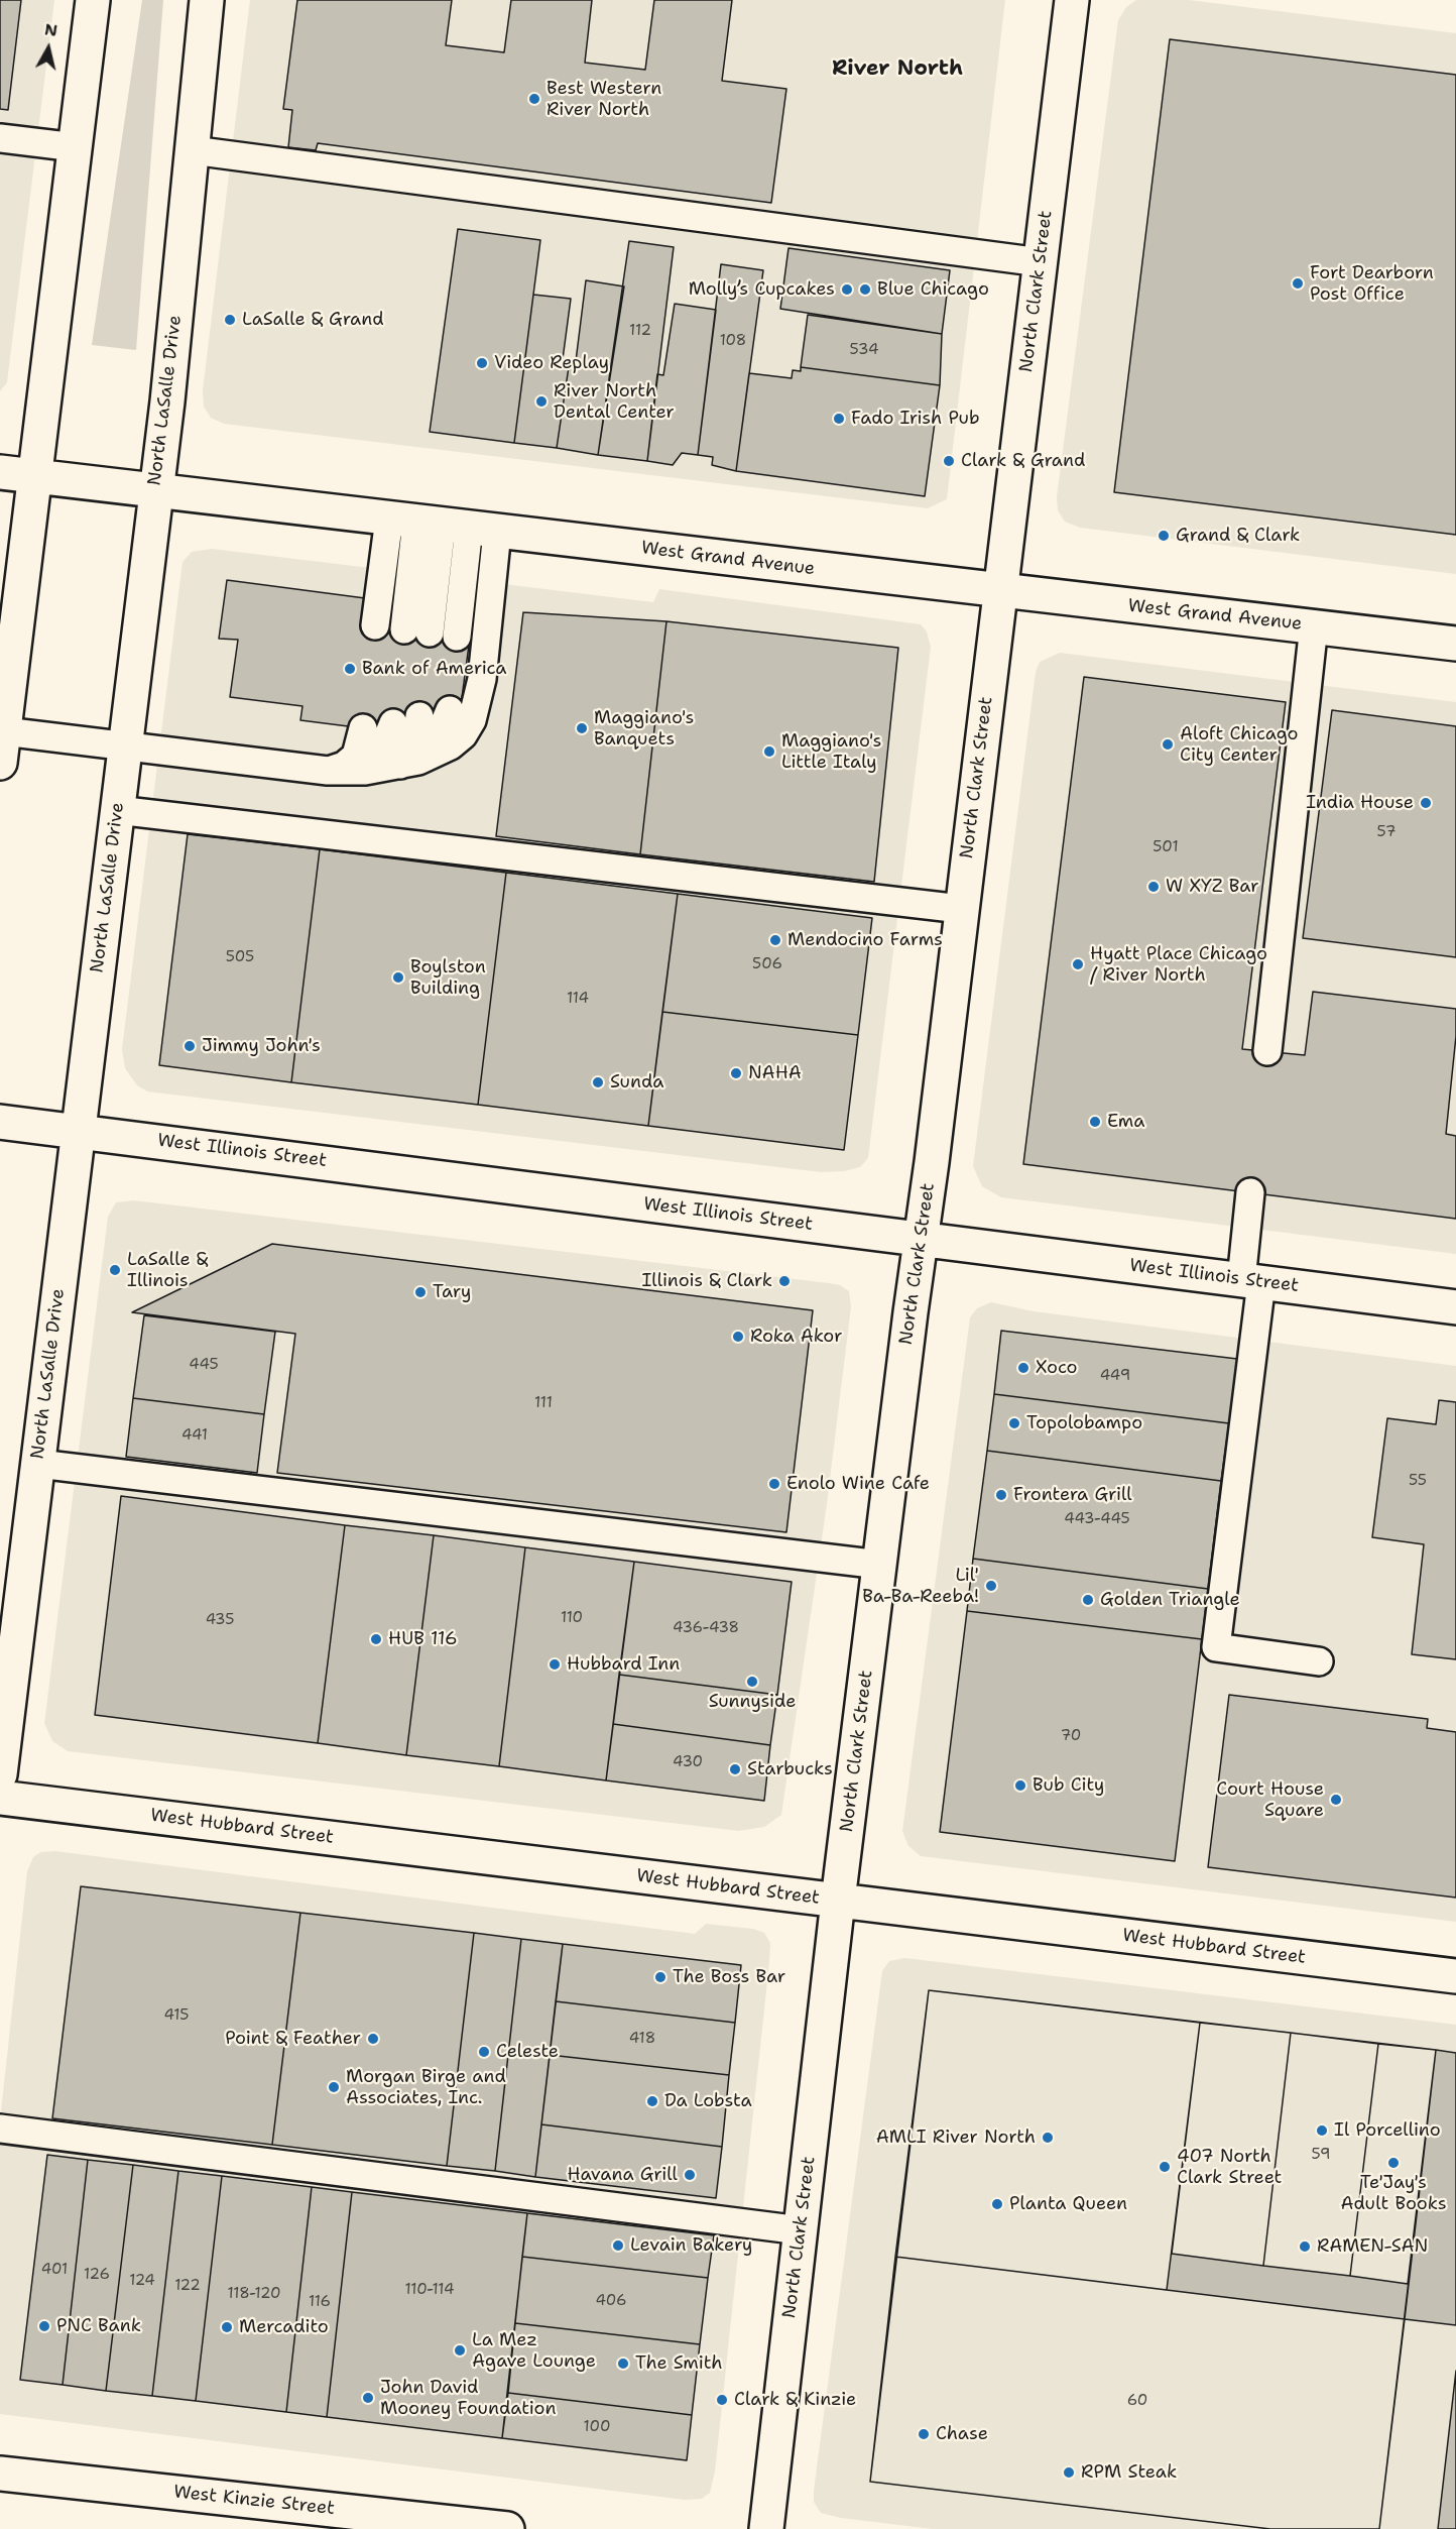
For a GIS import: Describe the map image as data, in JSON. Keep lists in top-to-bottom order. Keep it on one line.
{"streets":{"main road":["North Clark Street","North LaSalle Drive","West Grand Avenue","West Illinois Street","West Hubbard Street","West Kinzie Street"]},"crossings":[["North Clark Street","West Grand Avenue"],["North Clark Street","West Illinois Street"],["North Clark Street","West Hubbard Street"],["North LaSalle Drive","West Grand Avenue"],["North LaSalle Drive","West Illinois Street"]],"districts":["River North"],"places":["Best Western River North","Fort Dearborn Post Office","Molly’s Cupcakes","Blue Chicago","LaSalle & Grand","Video Replay","River North Dental Center","Fado Irish Pub","Clark & Grand","Grand & Clark","Bank of America","Maggiano's Banquets","Aloft Chicago City Center","Maggiano's Little Italy","India House","W XYZ Bar","Mendocino Farms","Hyatt Place Chicago / River North","Boylston Building","Jimmy John's","NAHA","Sunda","Ema","LaSalle & Illinois","Illinois & Clark","Tary","Roka Akor","Xoco","Topolobampo","Enolo Wine Cafe","Frontera Grill","Lil' Ba-Ba-Reeba!","Golden Triangle","HUB 116","Hubbard Inn","Sunnyside","Starbucks","Bub City","Court House Square","The Boss Bar","Point & Feather","Celeste","Morgan Birge and Associates, Inc.","Da Lobsta","Il Porcellino","AMLI River North","Te'Jay's Adult Books","407 North Clark Street","Havana Grill","Planta Queen","Levain Bakery","RAMEN-SAN","PNC Bank","Mercadito","La Mez Agave Lounge","The Smith","John David Mooney Foundation","Clark & Kinzie","Chase","RPM Steak"],"house_numbers":["112","108","534","57","501","505","506","114","445","449","111","441","55","443-445","110","435","436-438","70","430","415","418","59","401","126","124","122","110-114","118-120","406","116","60","100"],"north":"top"}
